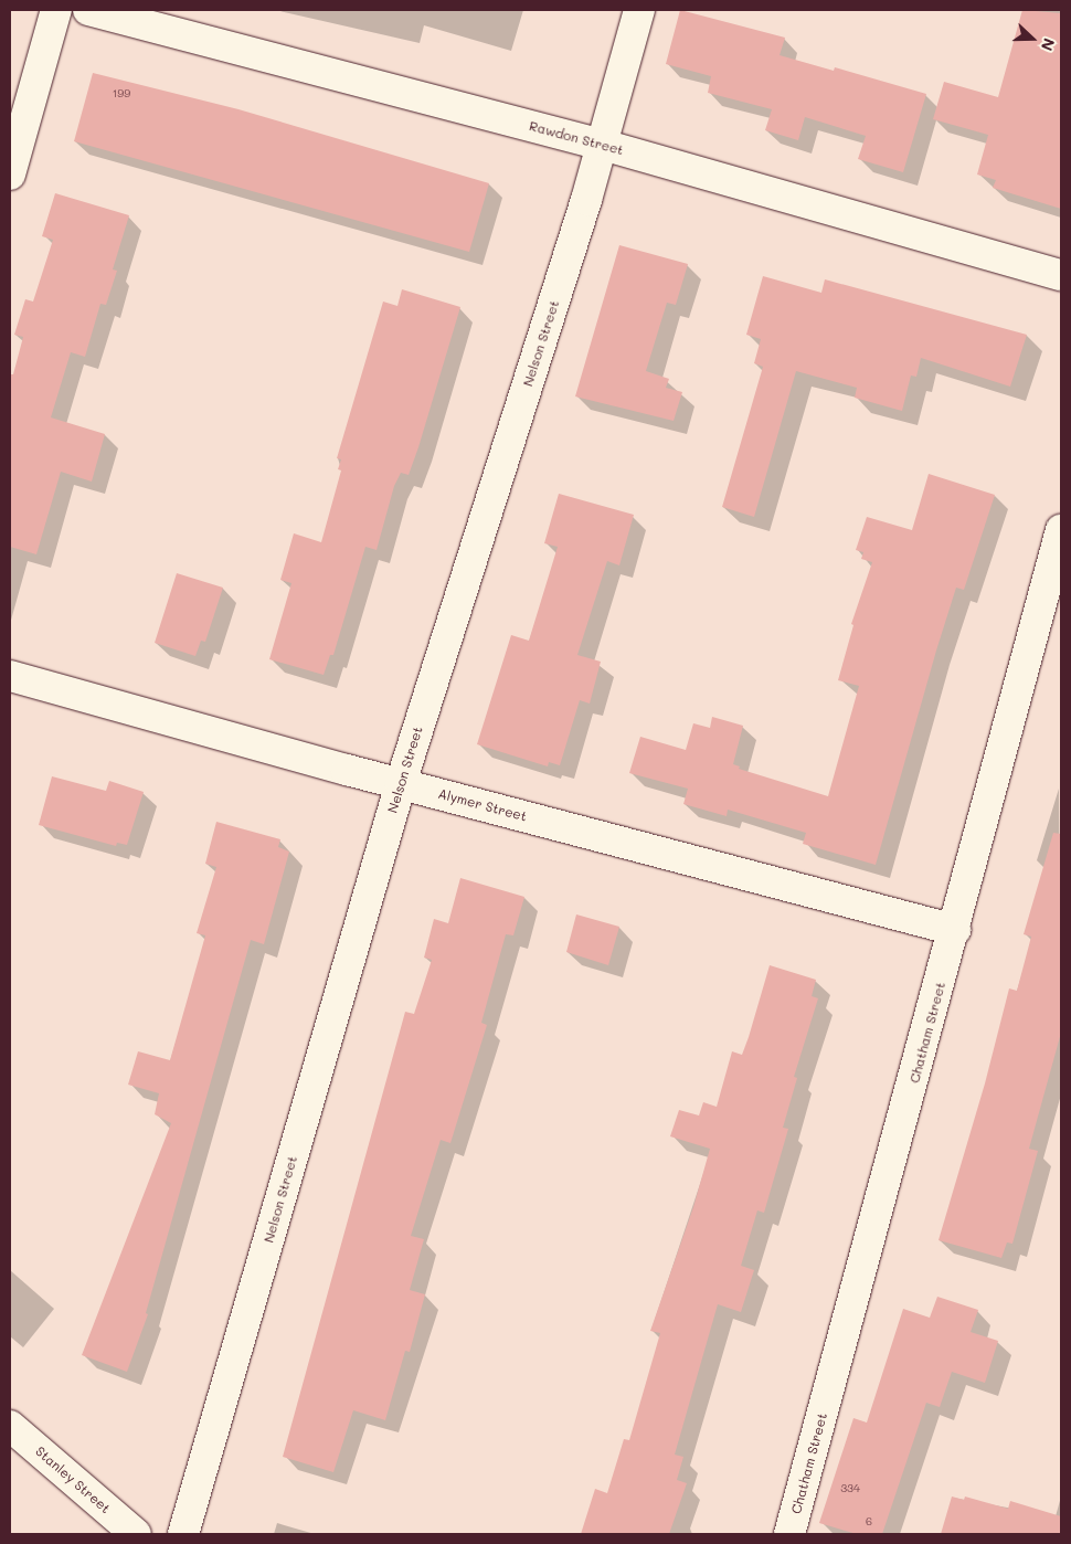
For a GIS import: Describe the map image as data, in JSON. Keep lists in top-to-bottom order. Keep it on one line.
{"streets":{"street":["Rawdon Street","Nelson Street","Alymer Street","Chatham Street","Stanley Street"]},"crossings":[["Rawdon Street","Nelson Street"],["Nelson Street","Alymer Street"],["Alymer Street","Chatham Street"]],"house_numbers":["199","334","6"],"north":"right"}
